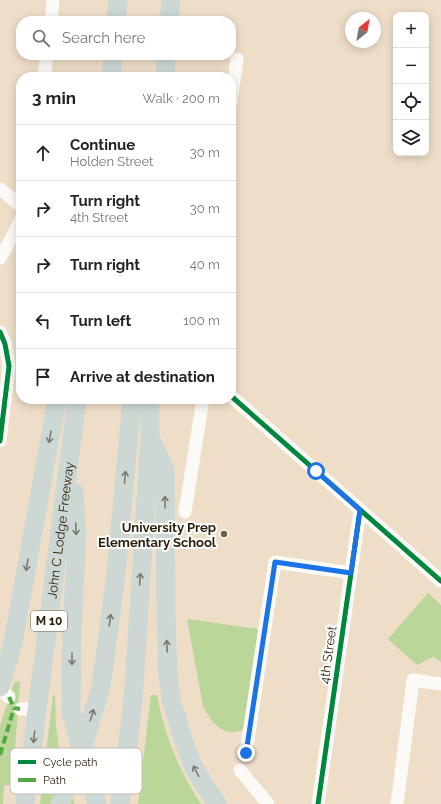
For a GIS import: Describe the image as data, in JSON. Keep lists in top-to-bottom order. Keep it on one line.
{"streets":{"highway":["John C Lodge Freeway","M 10"],"street":["4th Street"]},"places":["University Prep Elementary School"],"legend":["Cycle path","Path"],"north":"top right","page":{"map_buttons":["+","−"],"search":"Search here","heading":["3 min","Walk · 200 m"],"list":[["Continue","Holden Street","30 m"],["Turn right","4th Street","30 m"],["Turn right","40 m"],["Turn left","100 m"],"Arrive at destination"]}}
